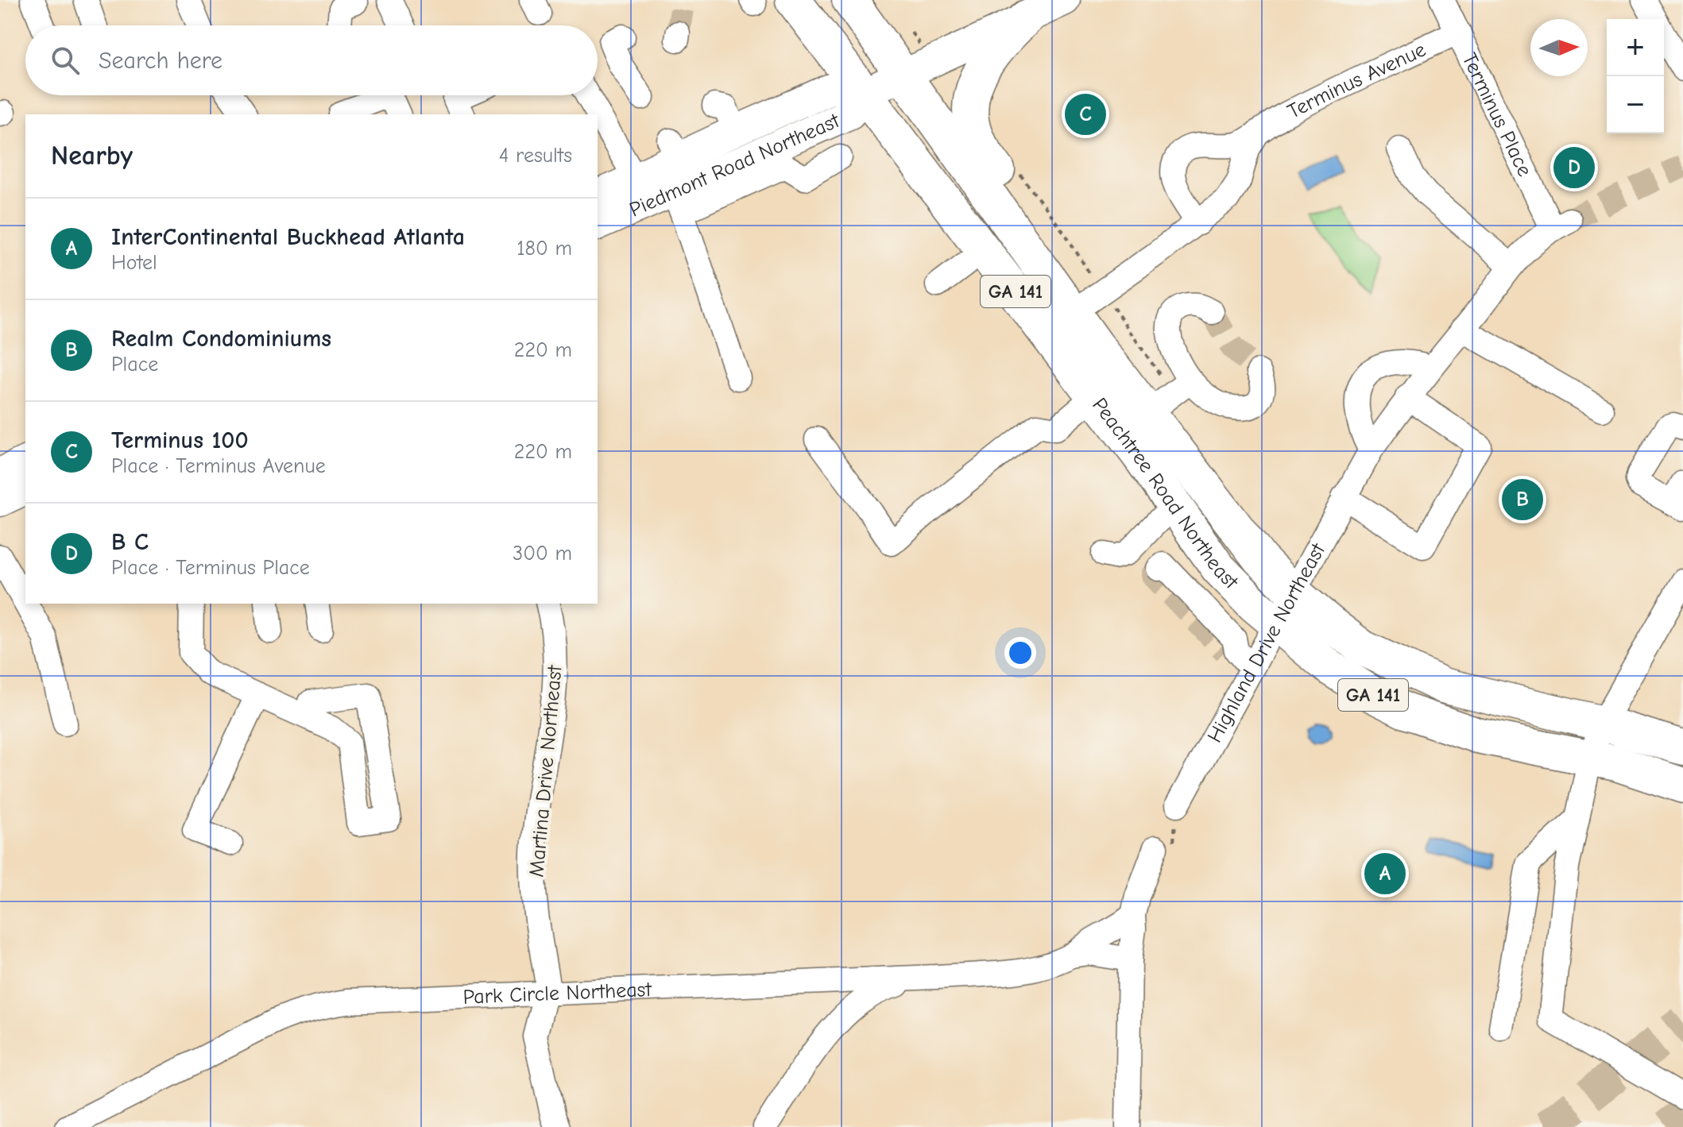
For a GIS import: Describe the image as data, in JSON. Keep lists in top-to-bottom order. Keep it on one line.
{"streets":{"highway":["GA 141","Peachtree Road Northeast"],"main road":["Piedmont Road Northeast"],"street":["Terminus Avenue","Terminus Place","Highland Drive Northeast","Martina Drive Northeast","Park Circle Northeast"]},"crossings":[["Terminus Avenue","Terminus Place"],["Terminus Place","Highland Drive Northeast"],["Piedmont Road Northeast","Peachtree Road Northeast"],["Peachtree Road Northeast","Highland Drive Northeast"],["Martina Drive Northeast","Park Circle Northeast"]],"north":"right","page":{"map_buttons":["+","−"],"search":"Search here","pins":["C","D","B","A"],"heading":["Nearby","4 results"],"list":[{"mark":"A","name":"InterContinental Buckhead Atlanta","note":"Hotel","value":"180 m"},{"mark":"B","name":"Realm Condominiums","note":"Place","value":"220 m"},{"mark":"C","name":"Terminus 100","note":"Place · Terminus Avenue","value":"220 m"},{"mark":"D","name":"B C","note":"Place · Terminus Place","value":"300 m"}]}}
